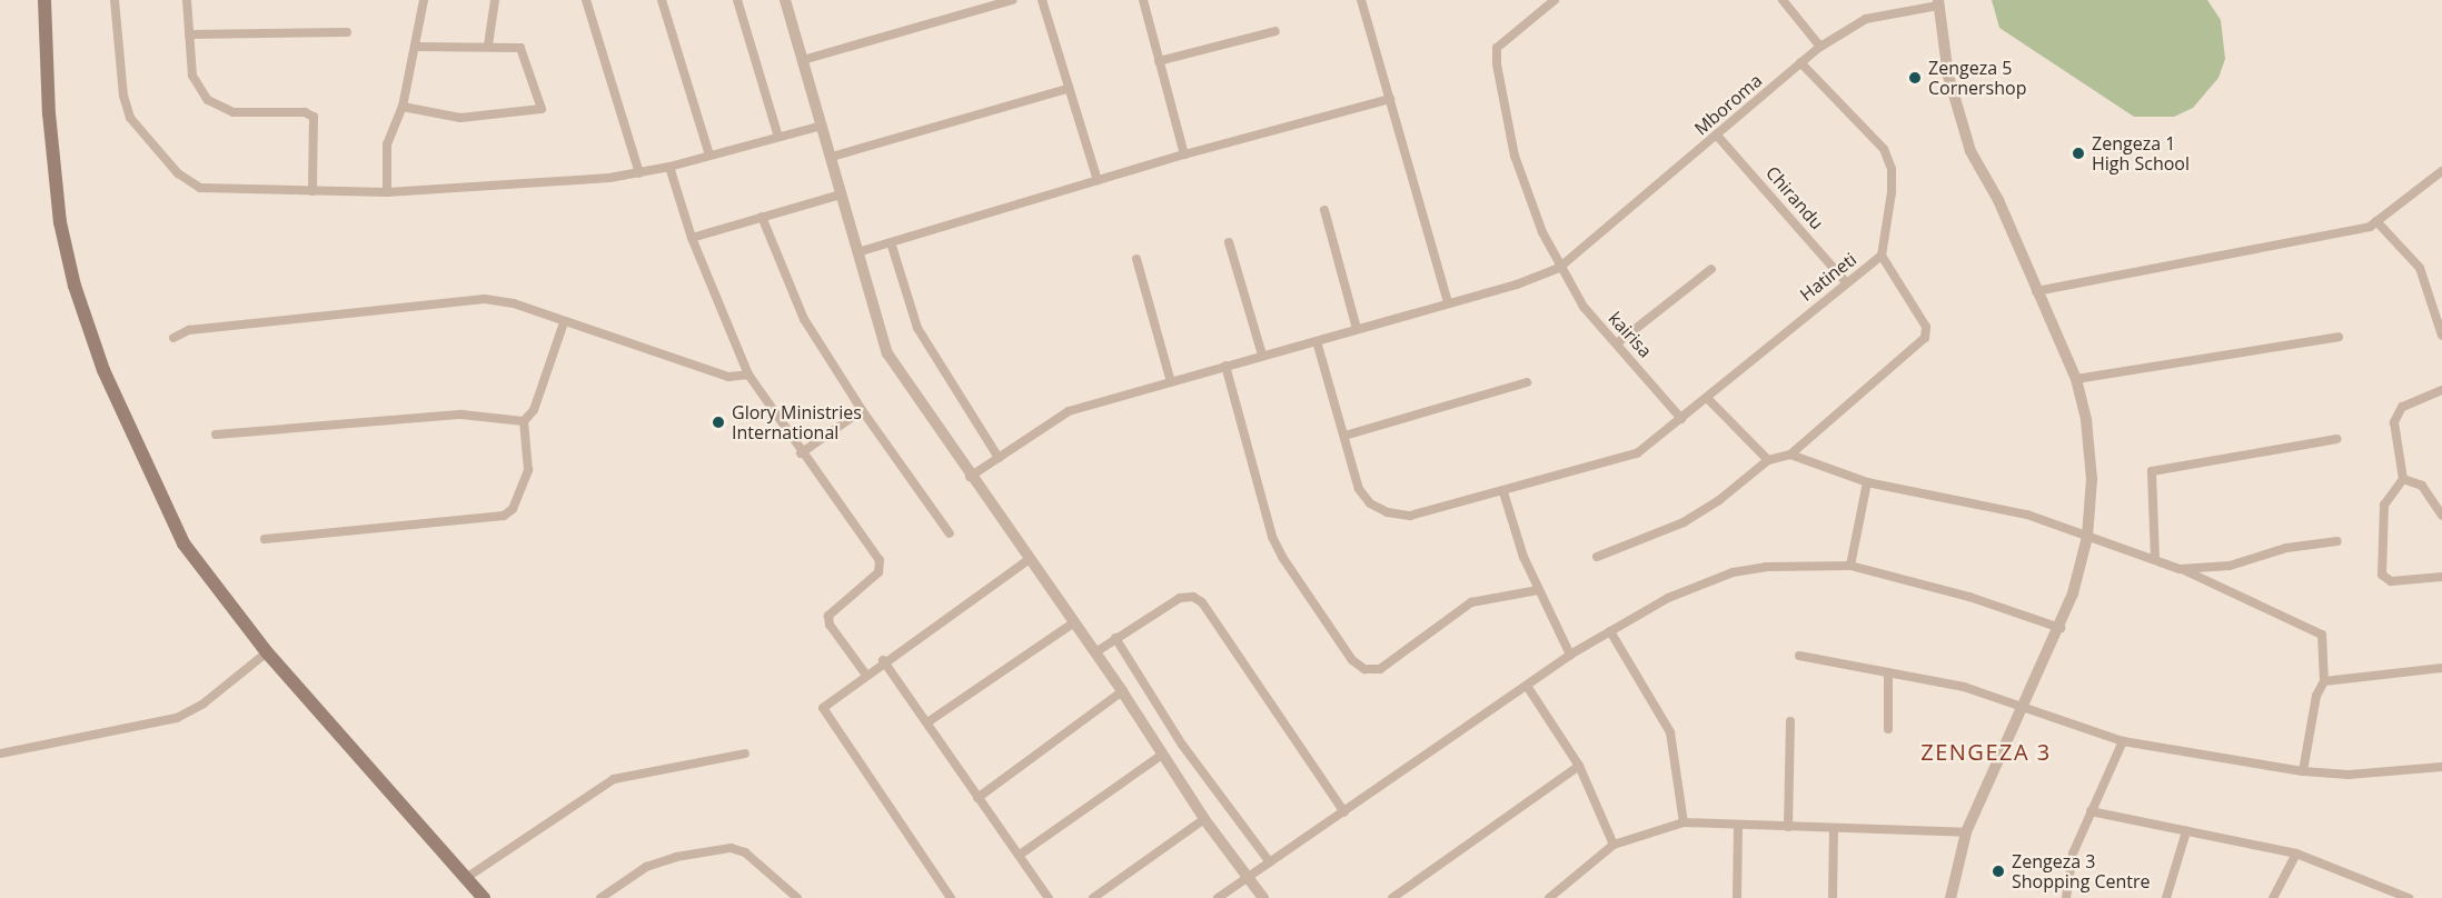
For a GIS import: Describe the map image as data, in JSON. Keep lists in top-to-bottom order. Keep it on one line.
{"streets":{"street":["Mboroma","Chirandu","Hatineti","kairisa"]},"crossings":[["Mboroma","Chirandu"],["Mboroma","Hatineti"],["Mboroma","kairisa"],["Chirandu","Hatineti"],["Hatineti","kairisa"]],"districts":["ZENGEZA 3"],"places":["Zengeza 5 Cornershop","Zengeza 1 High School","Glory Ministries International","Zengeza 3 Shopping Centre"]}
